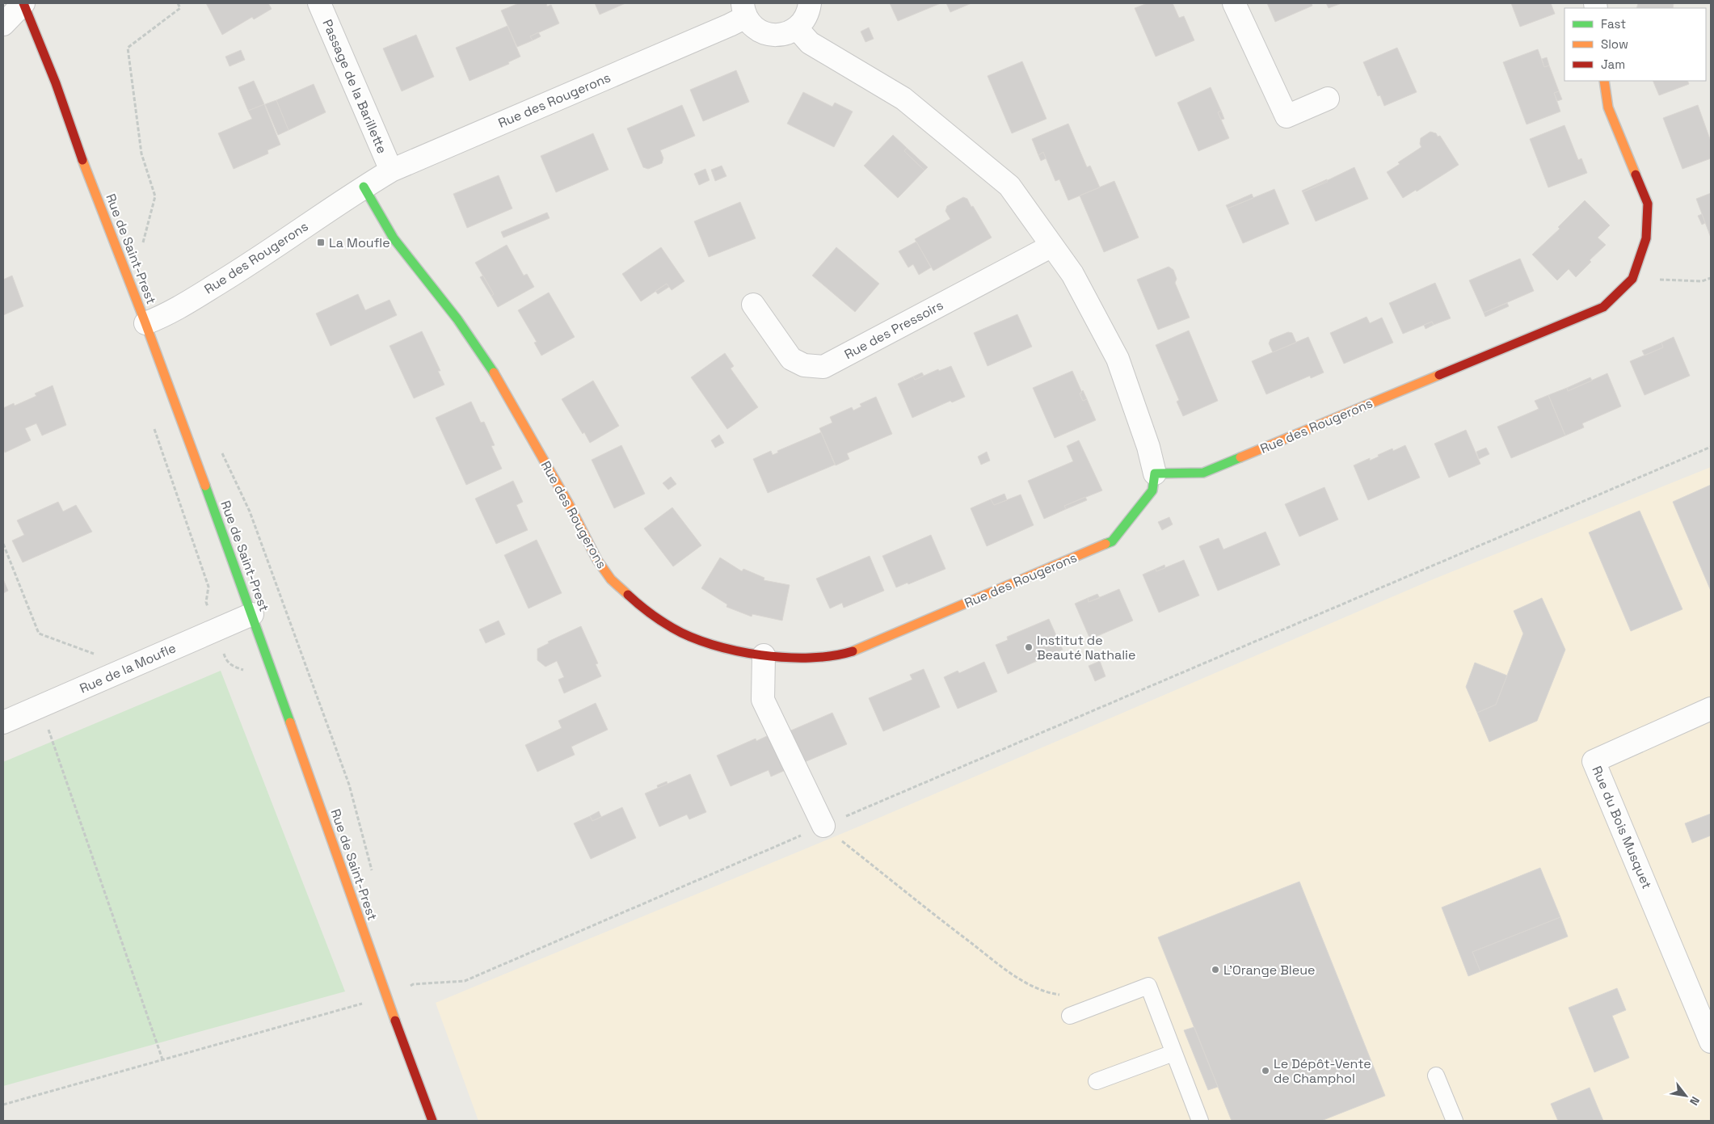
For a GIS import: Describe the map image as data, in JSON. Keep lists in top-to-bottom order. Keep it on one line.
{"streets":{"street":["Passage de la Barillette","Rue des Rougerons","Rue de Saint-Prest","Rue des Pressoirs","Rue de la Moufle","Rue du Bois Musquet"]},"crossings":[["Passage de la Barillette","Rue des Rougerons"],["Rue des Rougerons","Rue de Saint-Prest"],["Rue de Saint-Prest","Rue de la Moufle"]],"places":{"transit":["La Moufle"],"other":["Institut de Beauté Nathalie","L'Orange Bleue","Le Dépôt-Vente de Champhol"]},"legend":["Fast","Slow","Jam"],"north":"bottom right"}
